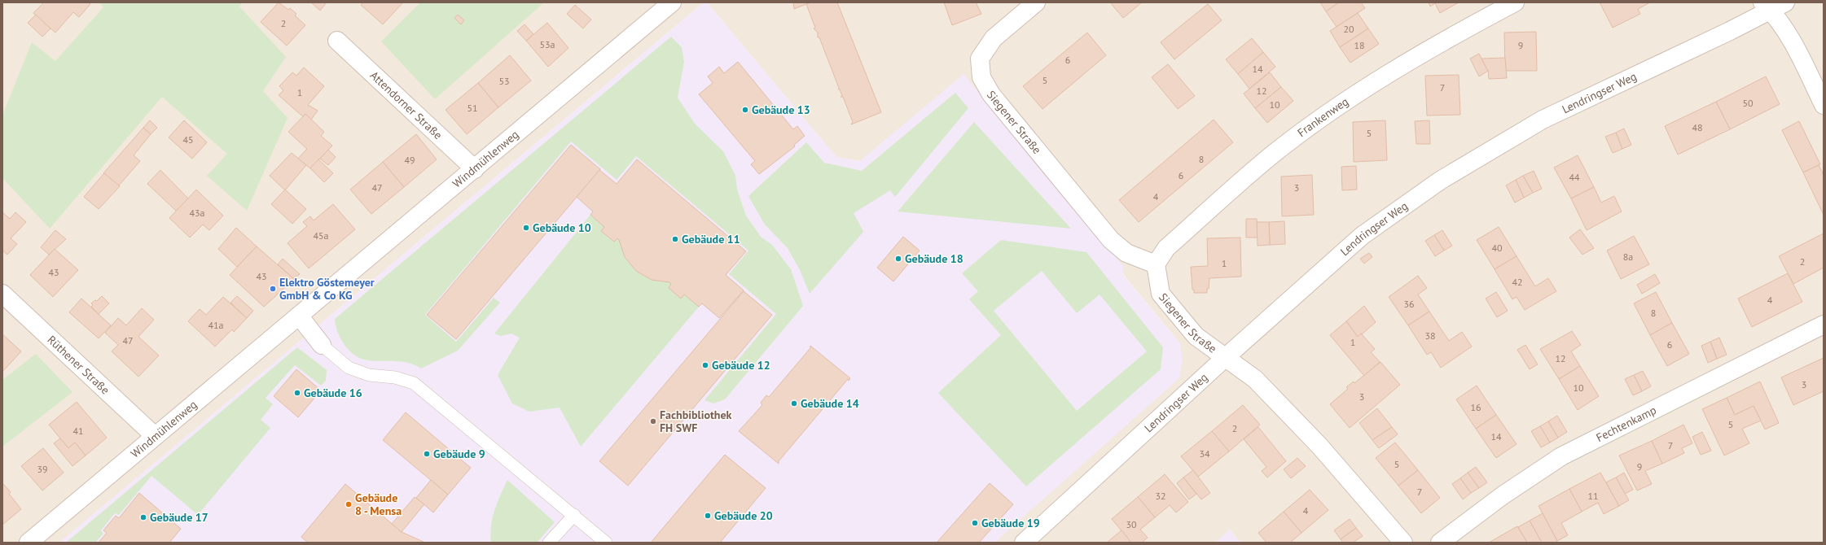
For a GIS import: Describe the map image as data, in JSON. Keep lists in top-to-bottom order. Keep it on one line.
{"streets":{"street":["Lendringser Weg","Attendorner Straße","Frankenweg","Siegener Straße","Windmühlenweg","Rüthener Straße","Fechtenkamp"]},"crossings":[["Lendringser Weg","Siegener Straße"],["Attendorner Straße","Windmühlenweg"],["Frankenweg","Siegener Straße"],["Windmühlenweg","Rüthener Straße"]],"places":["Gebäude 13","Gebäude 10","Gebäude 11","Gebäude 18","Elektro Göstemeyer GmbH & Co KG","Gebäude 12","Gebäude 16","Gebäude 14","Fachbibliothek FH SWF","Gebäude 9","Gebäude 8 - Mensa","Gebäude 20","Gebäude 17","Gebäude 19"],"house_numbers":["2","20","53a","18","9","6","14","5","53","7","12","1","50","10","51","48","5","45","8","49","6","44","47","3","4","43a","45a","40","8a","2","1","43","43","42","4","36","8","41a","38","47","1","6","12","3","10","3","16","5","2","41","14","7","34","5","9","39","7","32","11","4","30"]}
